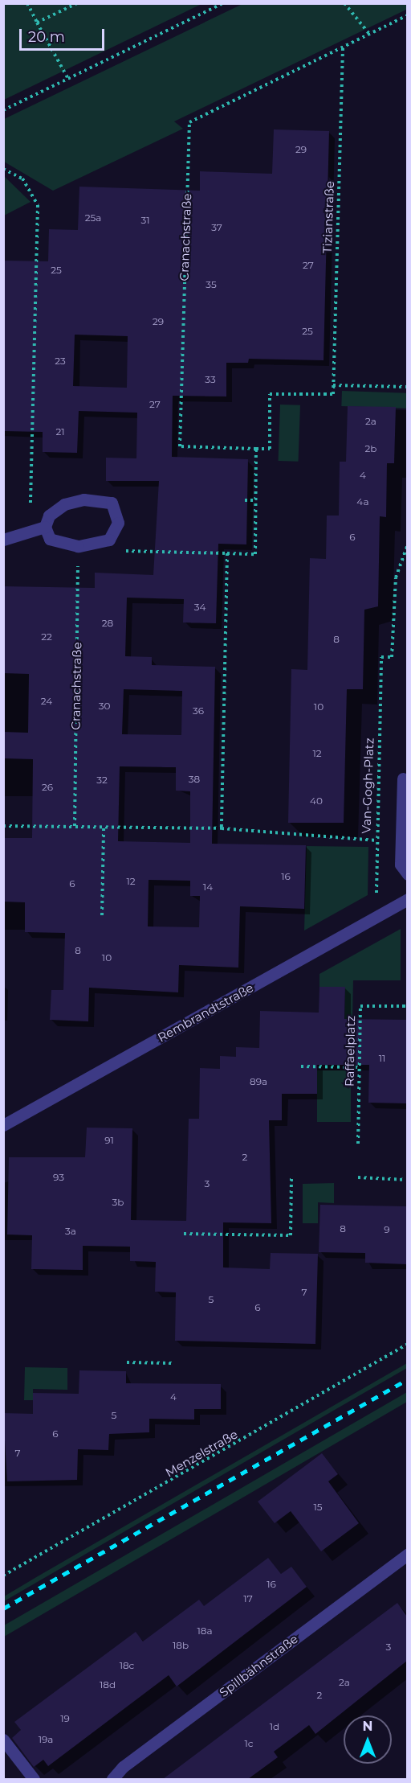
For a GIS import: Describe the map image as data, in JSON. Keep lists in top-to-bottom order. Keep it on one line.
{"streets":{"street":["Rembrandtstraße","Spillbähnstraße"],"path":["Tizianstraße","Cranachstraße","Van-Gogh-Platz","Raffaelplatz","Menzelstraße"]},"crossings":[["Tizianstraße","Cranachstraße"],["Van-Gogh-Platz","Rembrandtstraße"]],"house_numbers":["29","25a","31","37","27","25","35","29","25","23","33","27","2a","21","2b","4","4a","6","34","28","22","8","24","30","10","36","12","38","32","26","40","16","12","6","14","8","10","11","89a","91","2","93","3","3b","8","9","3a","7","5","6","4","5","6","7","15","16","17","18a","18b","3","18c","2a","18d","2","19","1d","19a","1c"],"scale_bar":"20 m","north":"top"}
